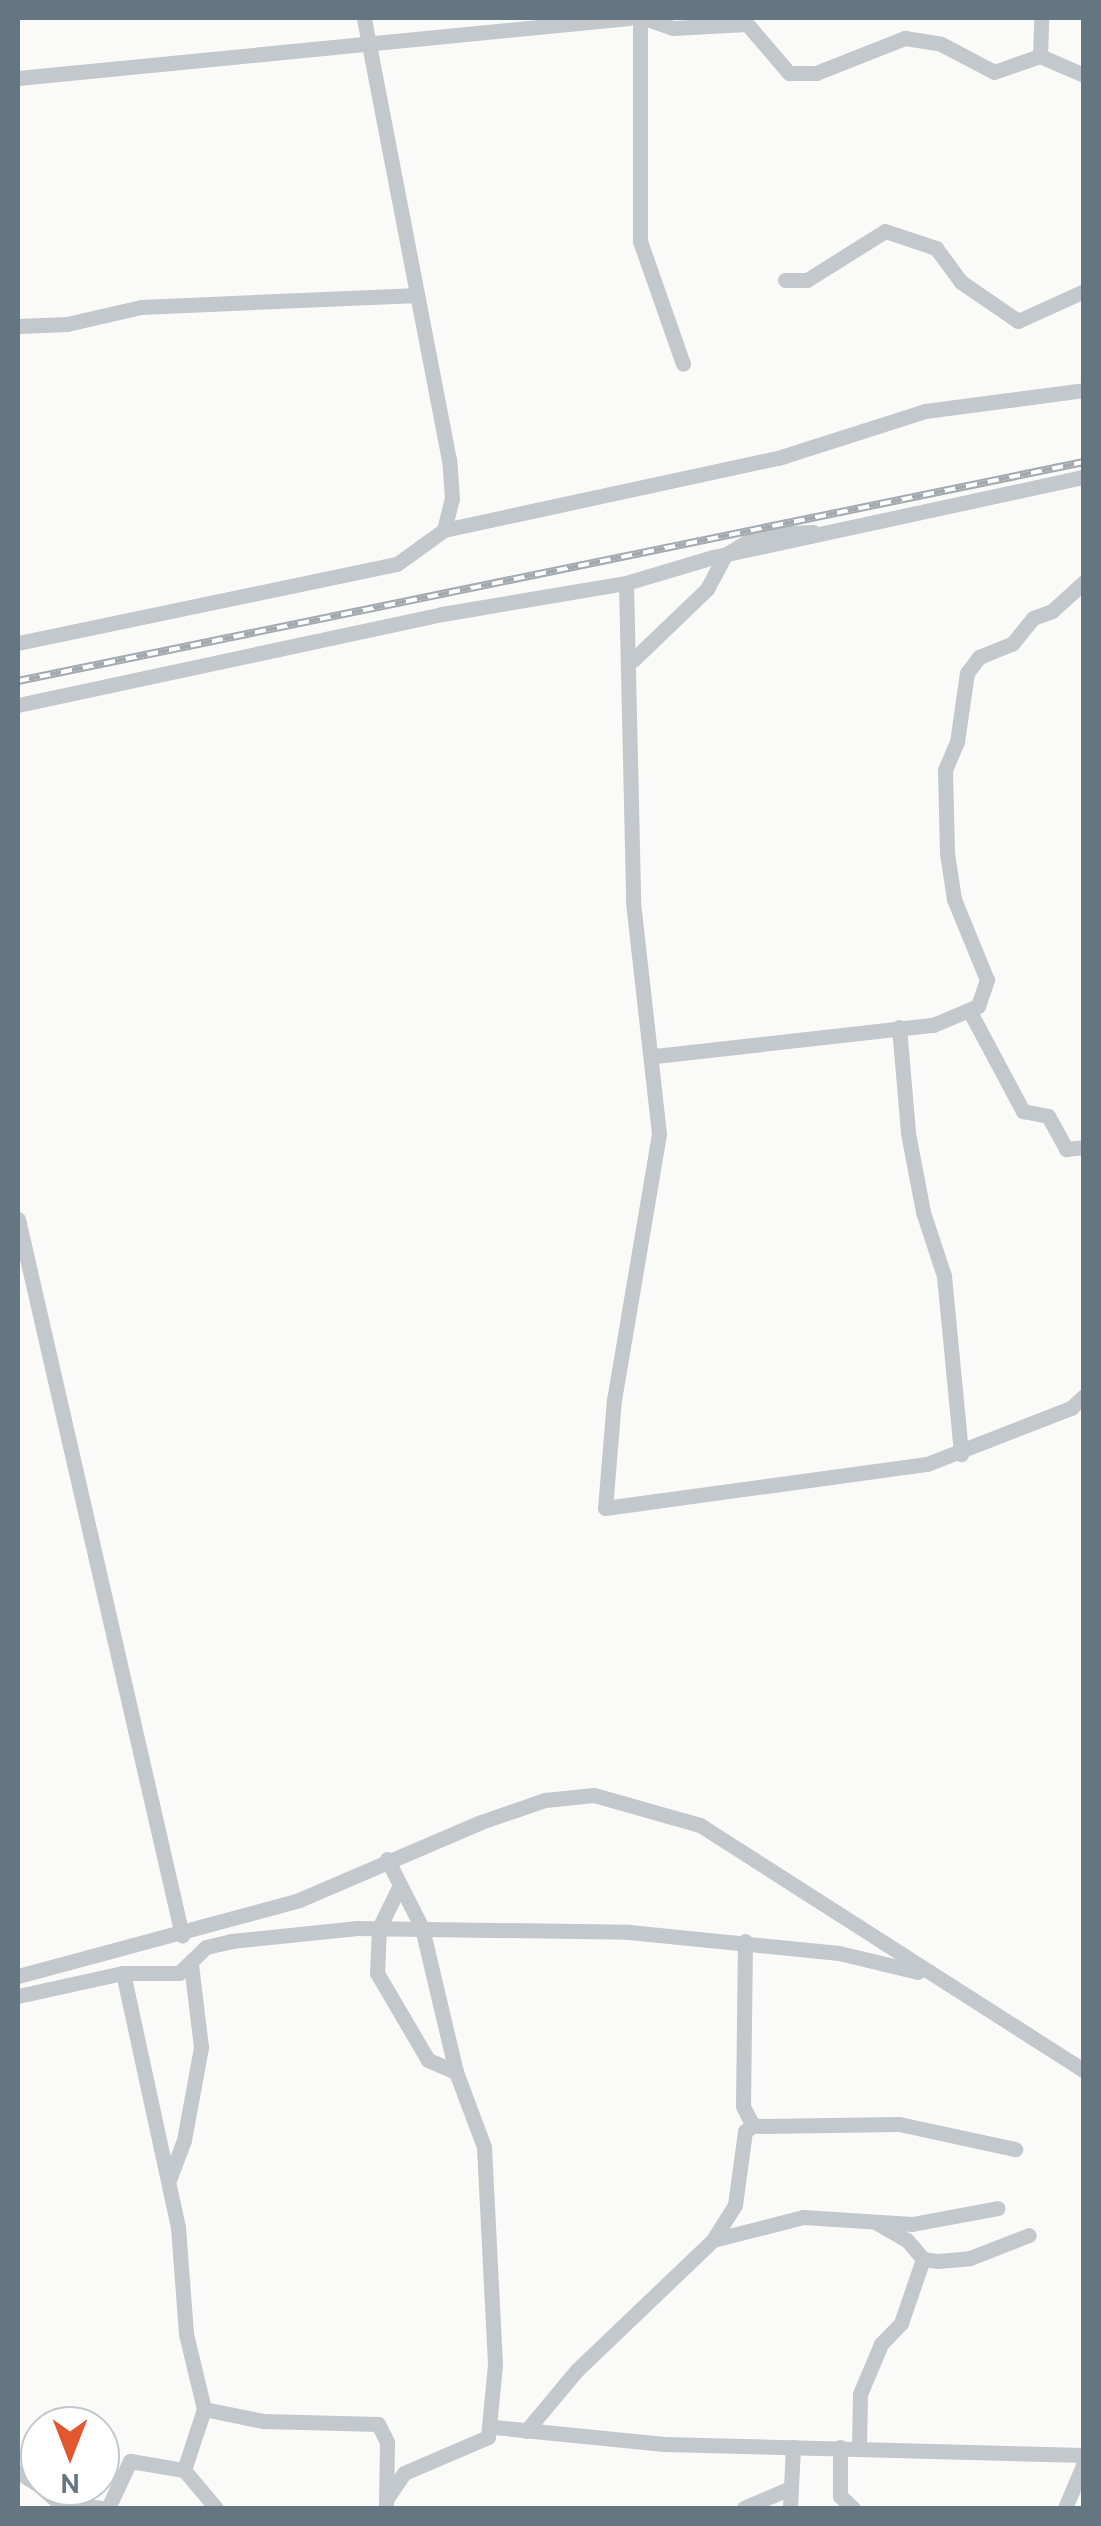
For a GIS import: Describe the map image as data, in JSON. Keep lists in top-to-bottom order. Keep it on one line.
{"north":"bottom"}
